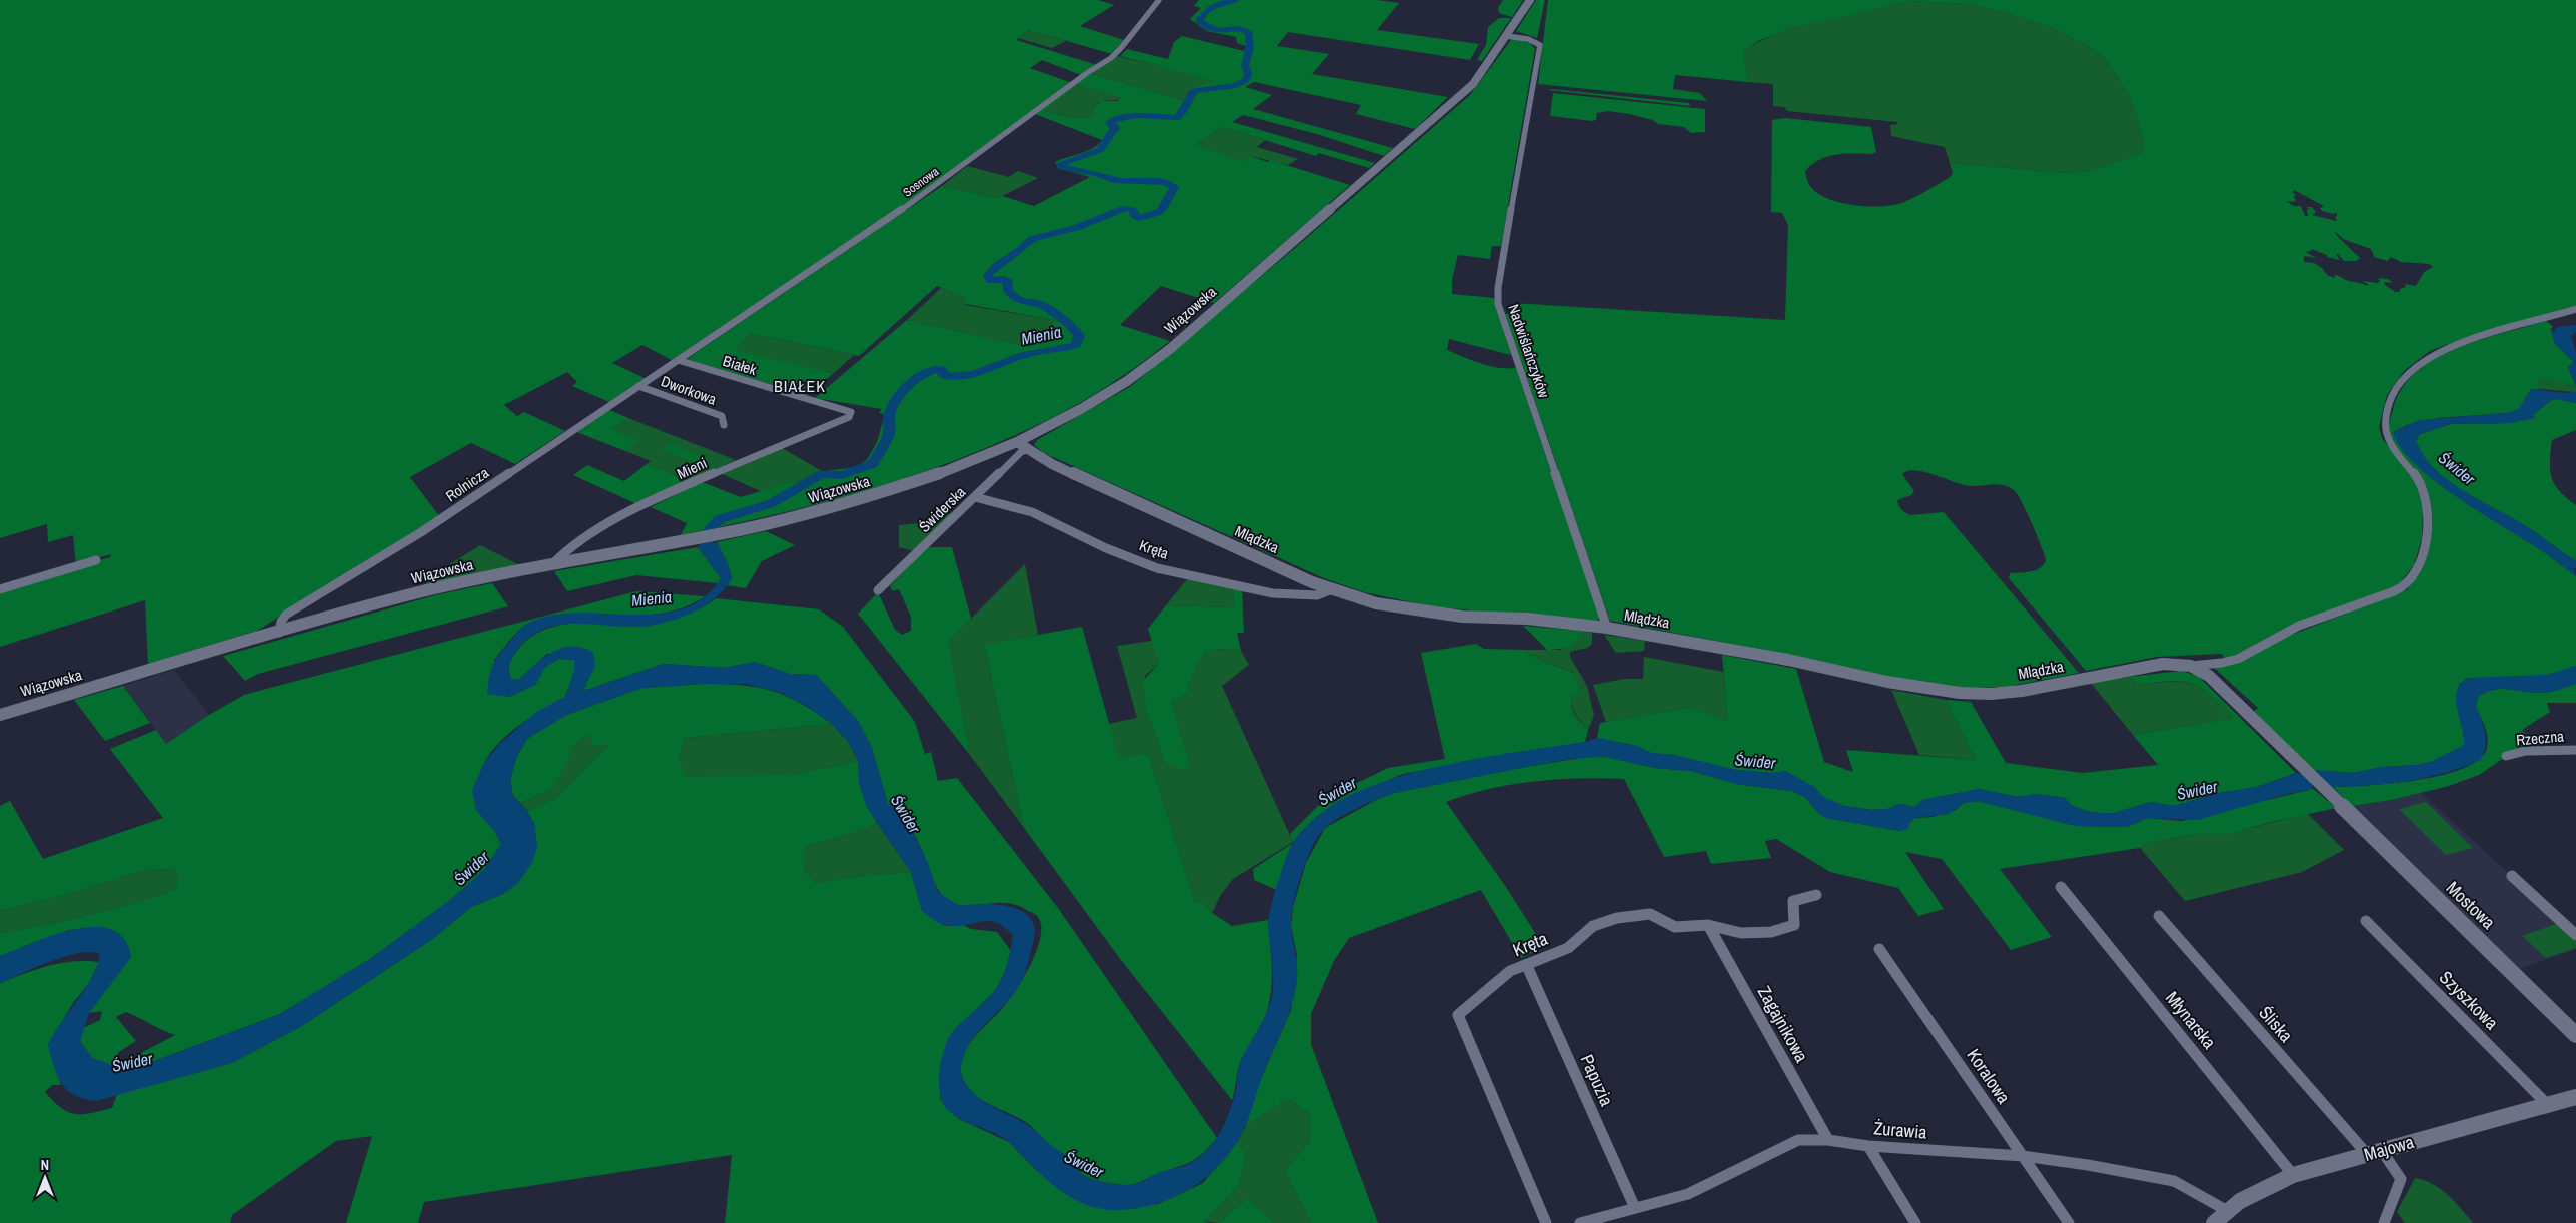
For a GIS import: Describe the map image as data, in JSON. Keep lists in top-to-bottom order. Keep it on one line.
{"streets":{"main road":["Wiązowska","Mlądzka","Mostowa","Majowa"],"street":["Sosnowa","Nadwiślańczyków","Białek","Dworkowa","Mieni","Rolnicza","Świderska","Kręta","Rzeczna","Szyszkowa","Młynarska","Zagajnikowa","Śliska","Koralowa","Papuzia","Żurawia"]},"crossings":[["Sosnowa","Białek"],["Sosnowa","Rolnicza"],["Wiązowska","Nadwiślańczyków"],["Wiązowska","Mieni"],["Wiązowska","Rolnicza"],["Wiązowska","Świderska"],["Wiązowska","Mlądzka"],["Nadwiślańczyków","Mlądzka"],["Białek","Mieni"],["Białek","Rolnicza"],["Dworkowa","Rolnicza"],["Świderska","Mlądzka"],["Świderska","Kręta"],["Mlądzka","Kręta"],["Mlądzka","Mostowa"],["Kręta","Zagajnikowa"],["Kręta","Papuzia"],["Szyszkowa","Majowa"],["Młynarska","Majowa"],["Zagajnikowa","Żurawia"],["Śliska","Majowa"],["Koralowa","Żurawia"],["Papuzia","Żurawia"],["Żurawia","Majowa"]],"districts":["BIAŁEK"],"water":["Mienia","Świder"],"north":"top"}
